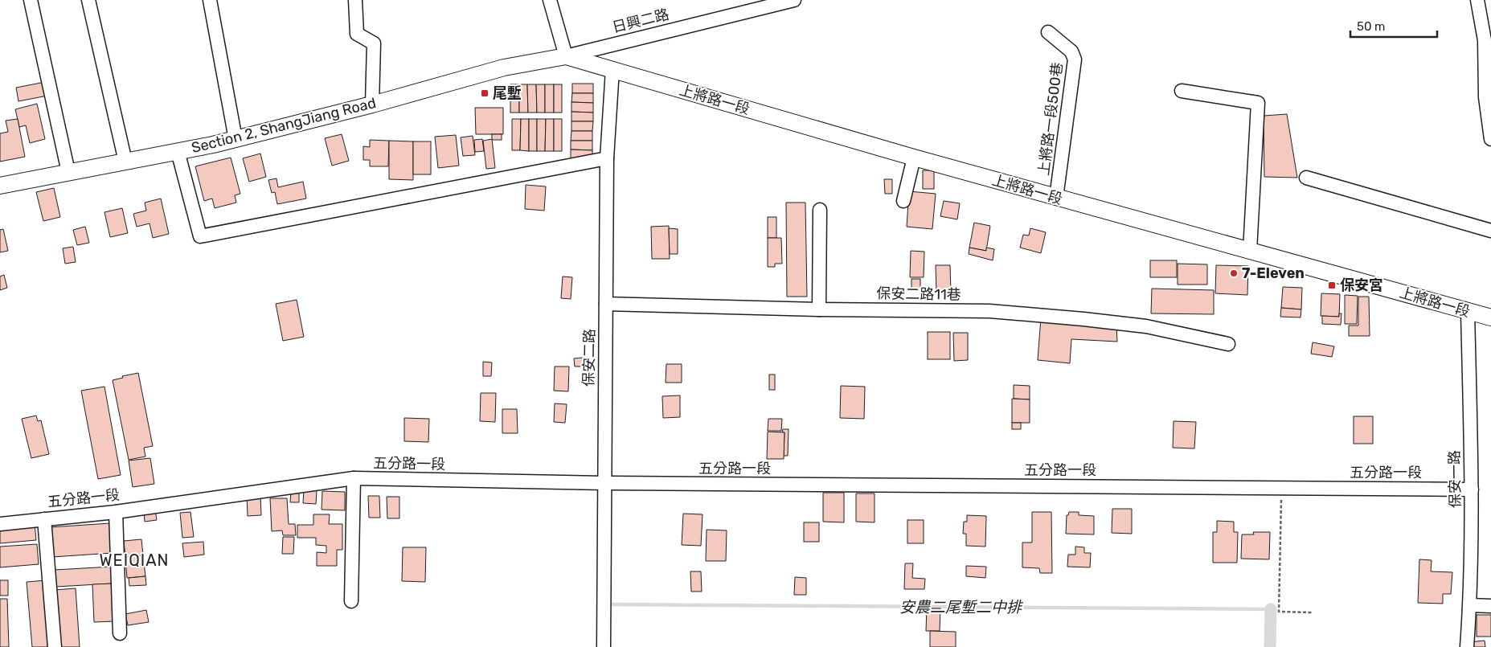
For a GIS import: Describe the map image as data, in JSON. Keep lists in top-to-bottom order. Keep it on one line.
{"streets":{"main road":["上將路一段","Section 2, ShangJiang Road"],"street":["日興二路","上將路一段500巷","保安二路11巷","保安二路","五分路一段","保安一路"]},"crossings":[["日興二路","上將路一段"],["日興二路","Section 2, ShangJiang Road"],["上將路一段","上將路一段500巷"],["上將路一段","Section 2, ShangJiang Road"],["上將路一段","保安二路"],["上將路一段","保安一路"],["保安二路11巷","保安二路"],["保安二路","五分路一段"],["五分路一段","保安一路"]],"districts":["WEIQIAN"],"water":["安農二尾塹二中排"],"places":{"transit":["尾塹","保安宮"],"other":["7-Eleven"]},"scale_bar":"50 m"}
